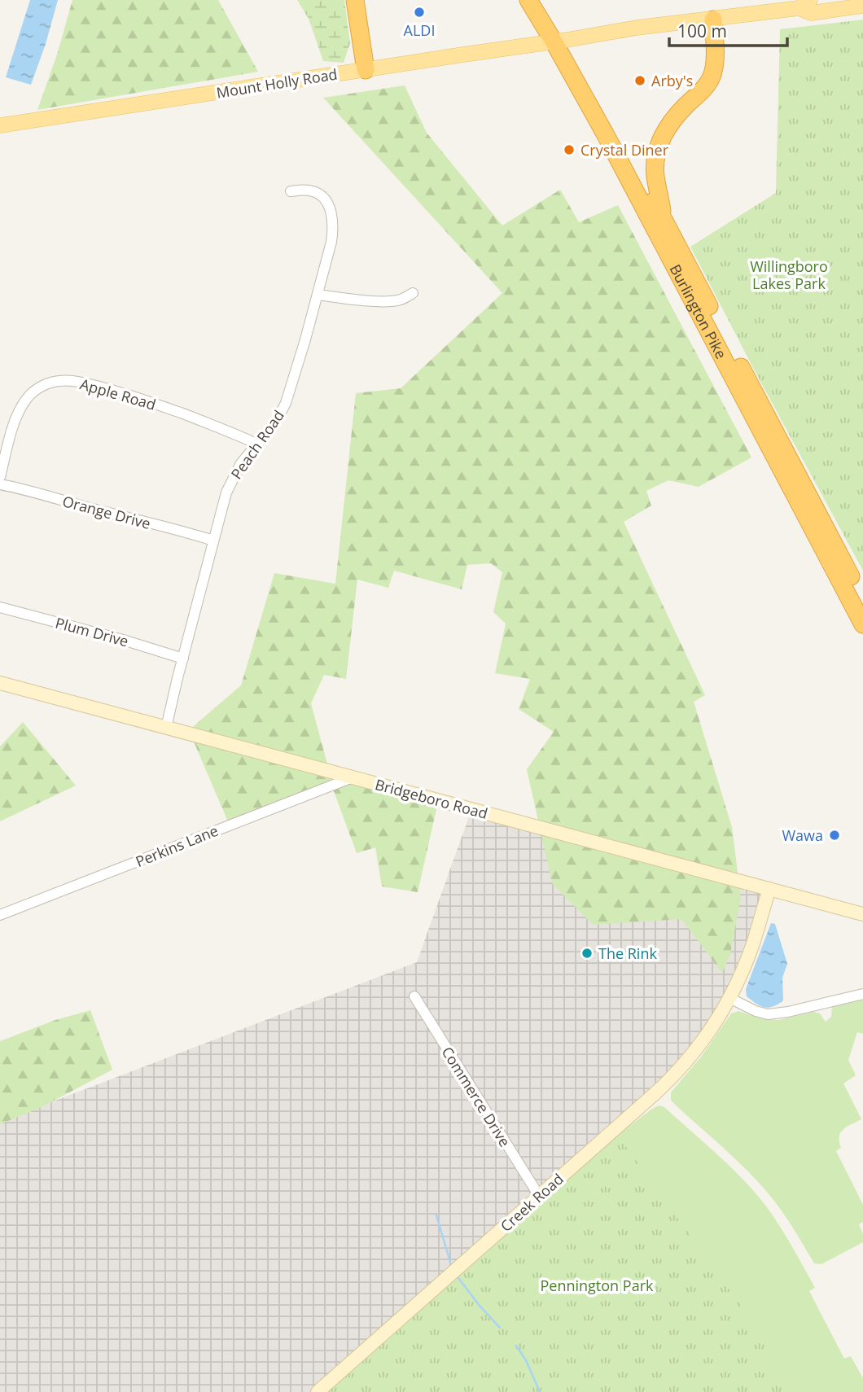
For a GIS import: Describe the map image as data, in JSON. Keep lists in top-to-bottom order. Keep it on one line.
{"streets":{"highway":["Burlington Pike"],"main road":["Mount Holly Road"],"street":["Apple Road","Peach Road","Orange Drive","Plum Drive","Bridgeboro Road","Perkins Lane","Commerce Drive","Creek Road"]},"crossings":[["Mount Holly Road","Burlington Pike"],["Apple Road","Peach Road"],["Peach Road","Orange Drive"],["Peach Road","Plum Drive"],["Peach Road","Bridgeboro Road"],["Bridgeboro Road","Perkins Lane"],["Bridgeboro Road","Creek Road"],["Commerce Drive","Creek Road"]],"parks":["Willingboro Lakes Park","Pennington Park"],"places":["ALDI","Arby's","Crystal Diner","Wawa","The Rink"],"scale_bar":"100 m"}
